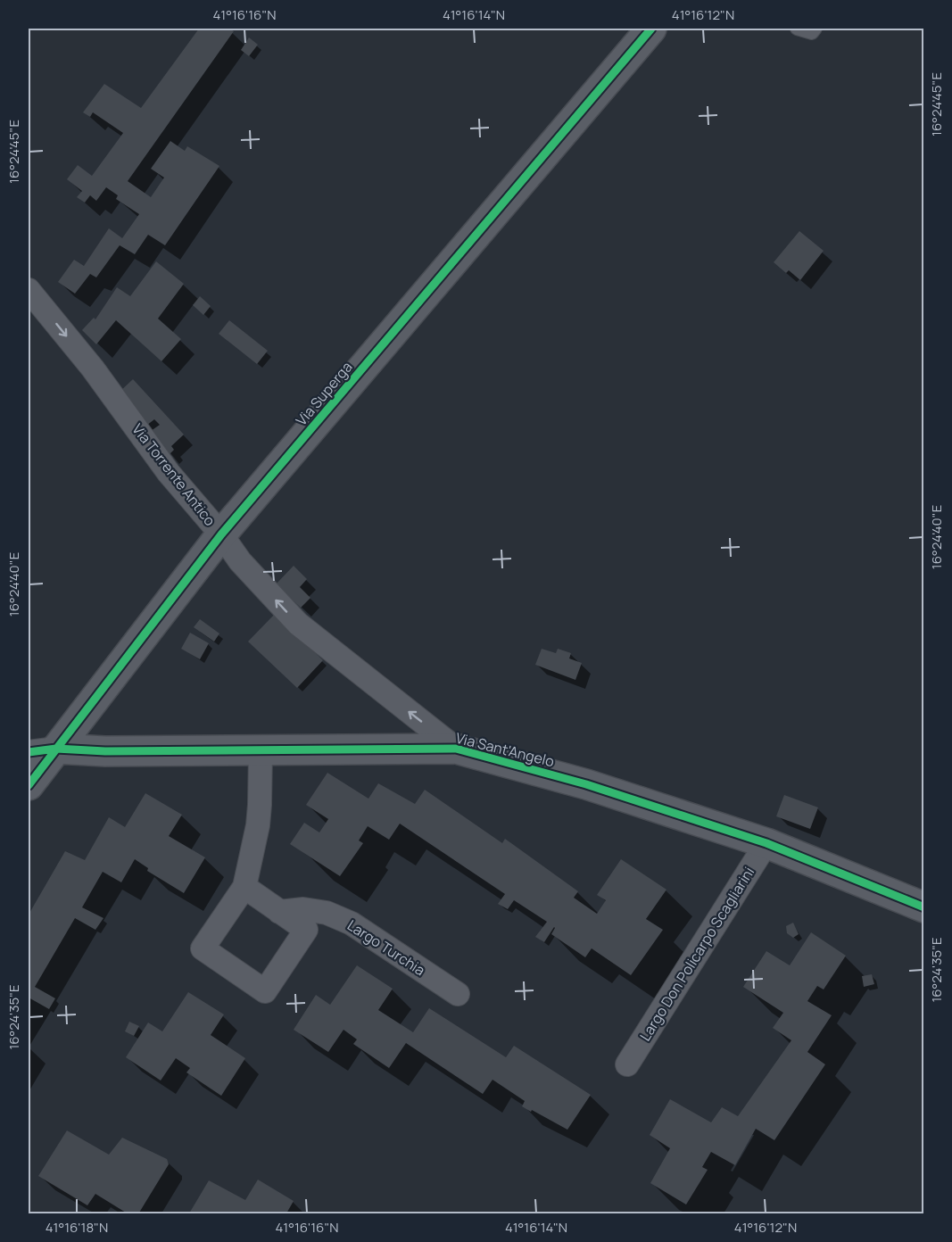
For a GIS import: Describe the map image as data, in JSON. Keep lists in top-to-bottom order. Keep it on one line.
{"streets":{"street":["Via Superga","Via Torrente Antico","Via Sant'Angelo","Largo Turchia","Largo Don Policarpo Scagliarini"]},"crossings":[["Via Superga","Via Torrente Antico"],["Via Superga","Via Sant'Angelo"],["Via Torrente Antico","Via Sant'Angelo"],["Via Sant'Angelo","Largo Don Policarpo Scagliarini"]],"coordinates":["41°16'16\"N","41°16'14\"N","41°16'12\"N","16°24'45\"E","16°24'40\"E","16°24'35\"E","41°16'18\"N"]}
